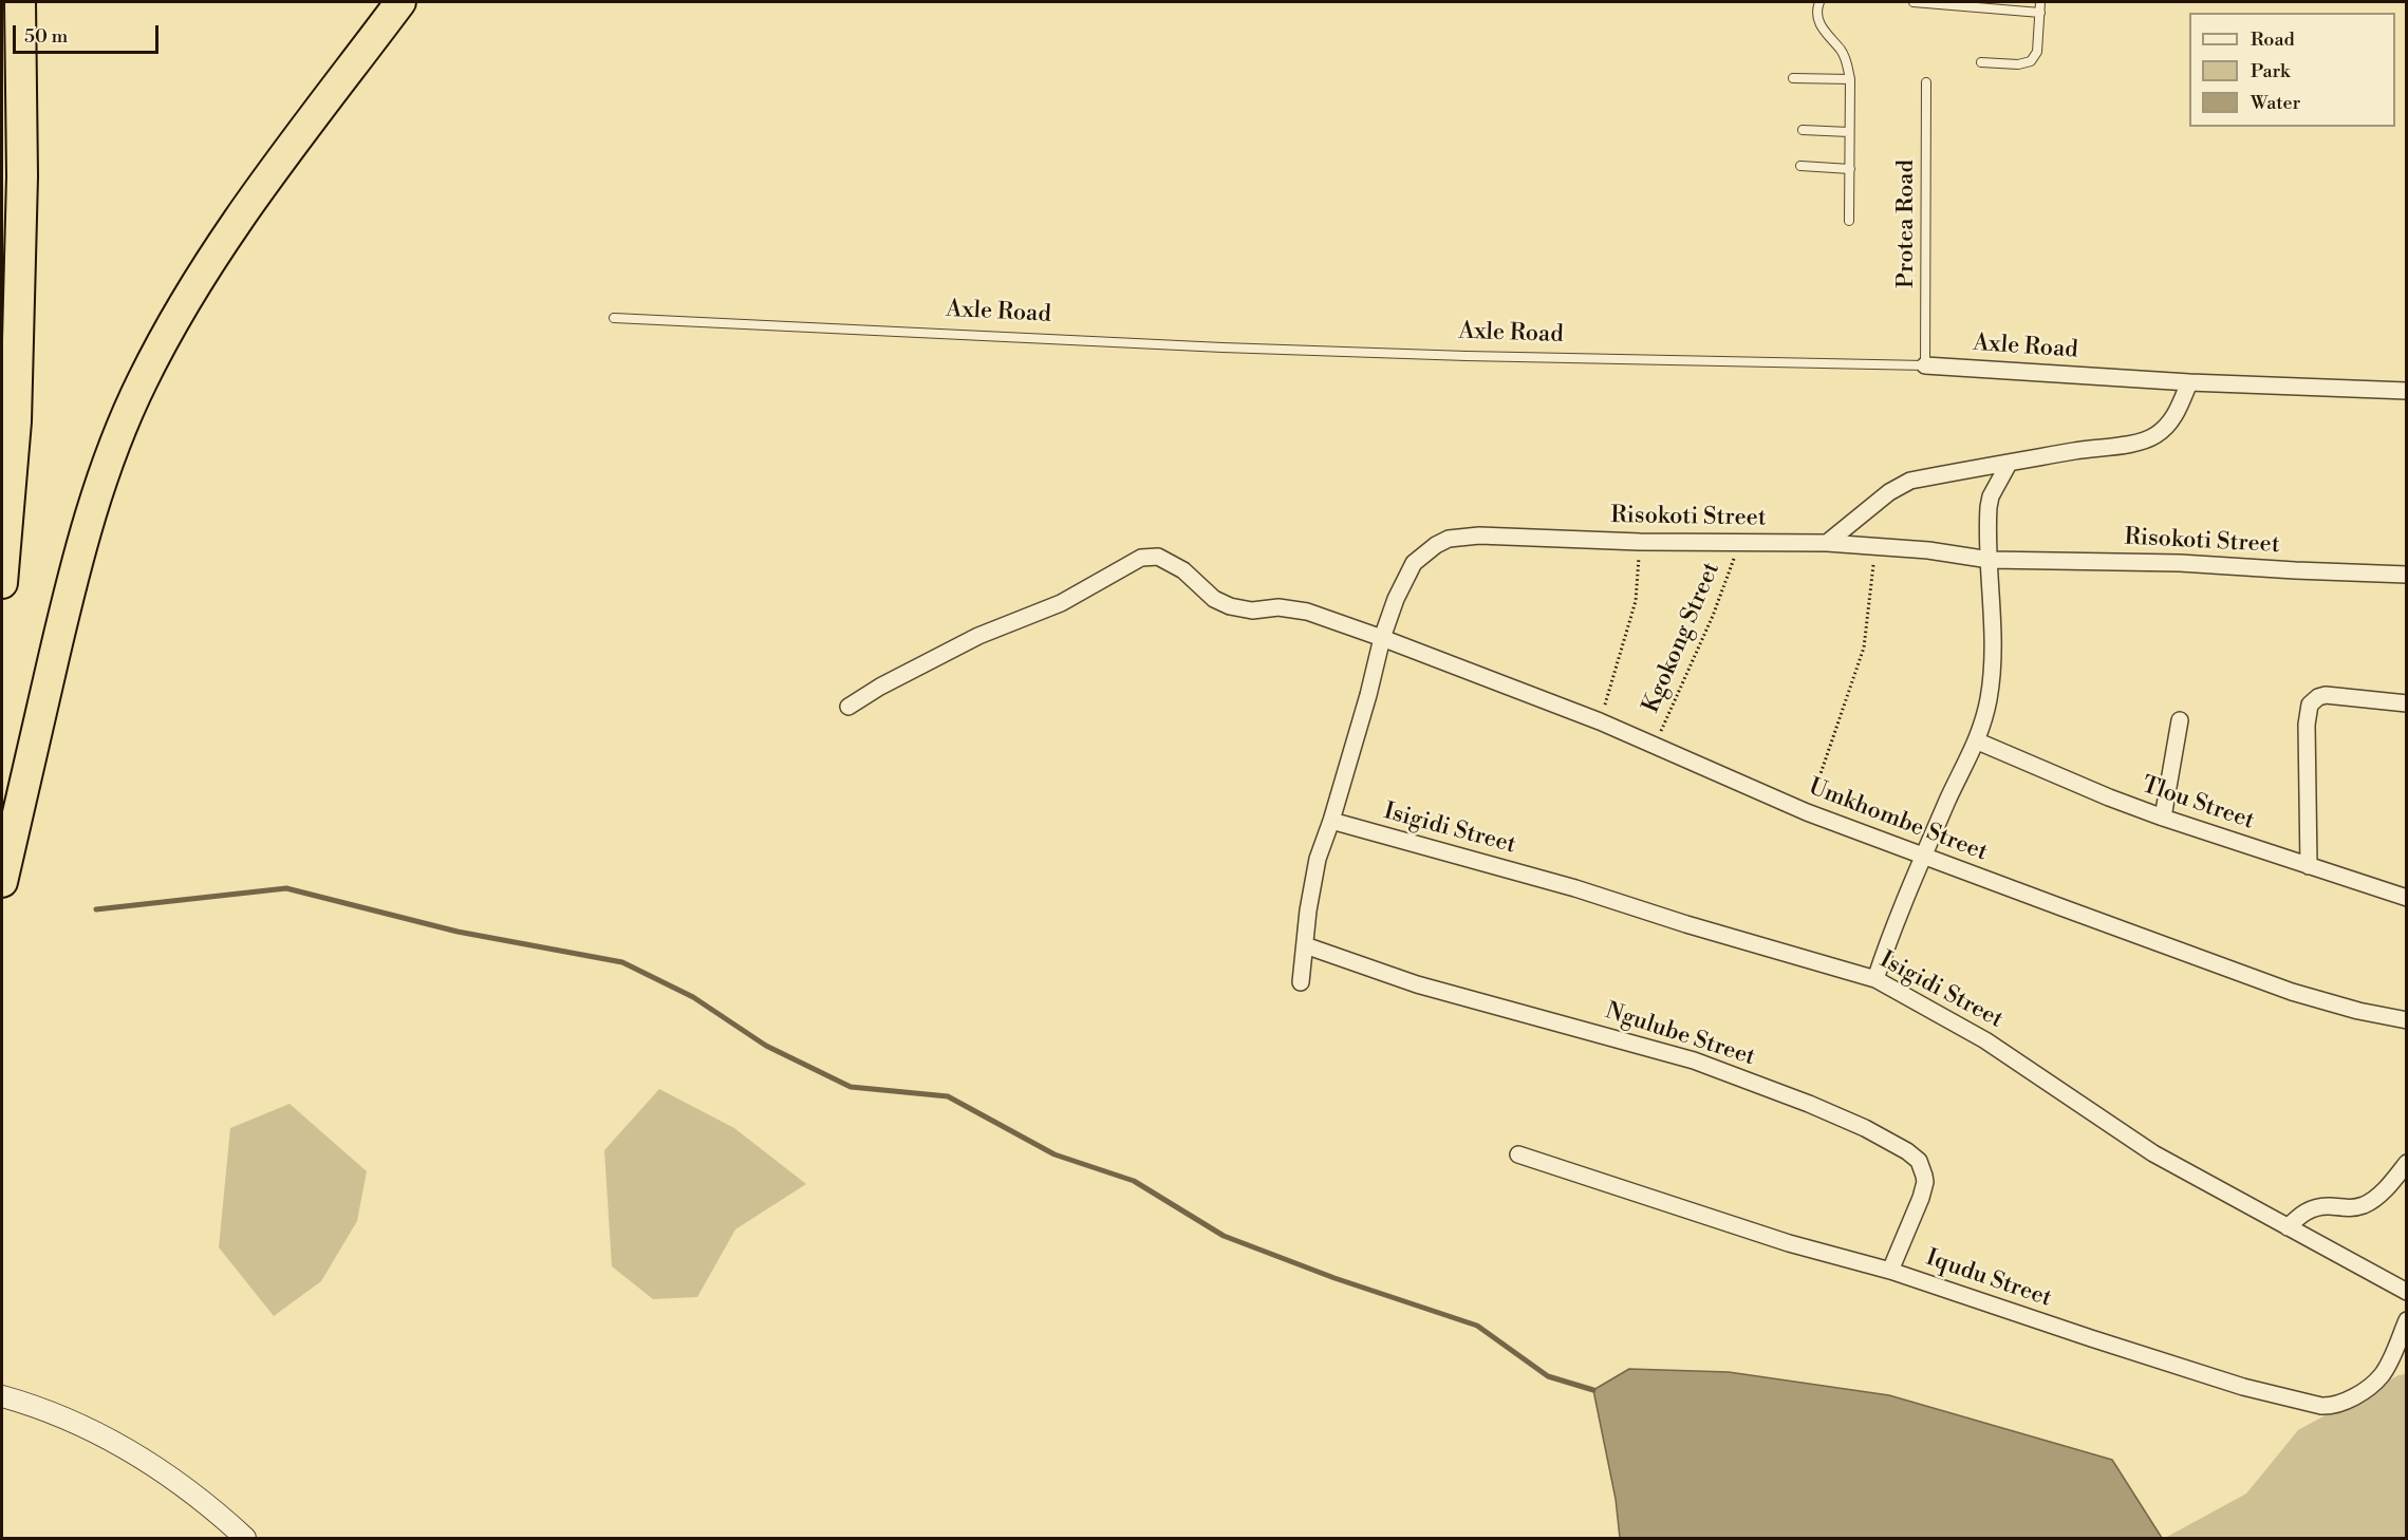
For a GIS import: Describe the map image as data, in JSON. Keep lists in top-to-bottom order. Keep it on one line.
{"streets":{"street":["Axle Road","Risokoti Street","Tlou Street","Umkhombe Street","Isigidi Street","Ngulube Street","Iqudu Street"],"lane":["Protea Road"],"path":["Kgokong Street"]},"crossings":[["Protea Road","Axle Road"],["Risokoti Street","Kgokong Street"],["Risokoti Street","Umkhombe Street"],["Risokoti Street","Isigidi Street"],["Risokoti Street","Ngulube Street"],["Kgokong Street","Umkhombe Street"],["Ngulube Street","Iqudu Street"]],"legend":["Road","Park","Water"],"scale_bar":"50 m"}
